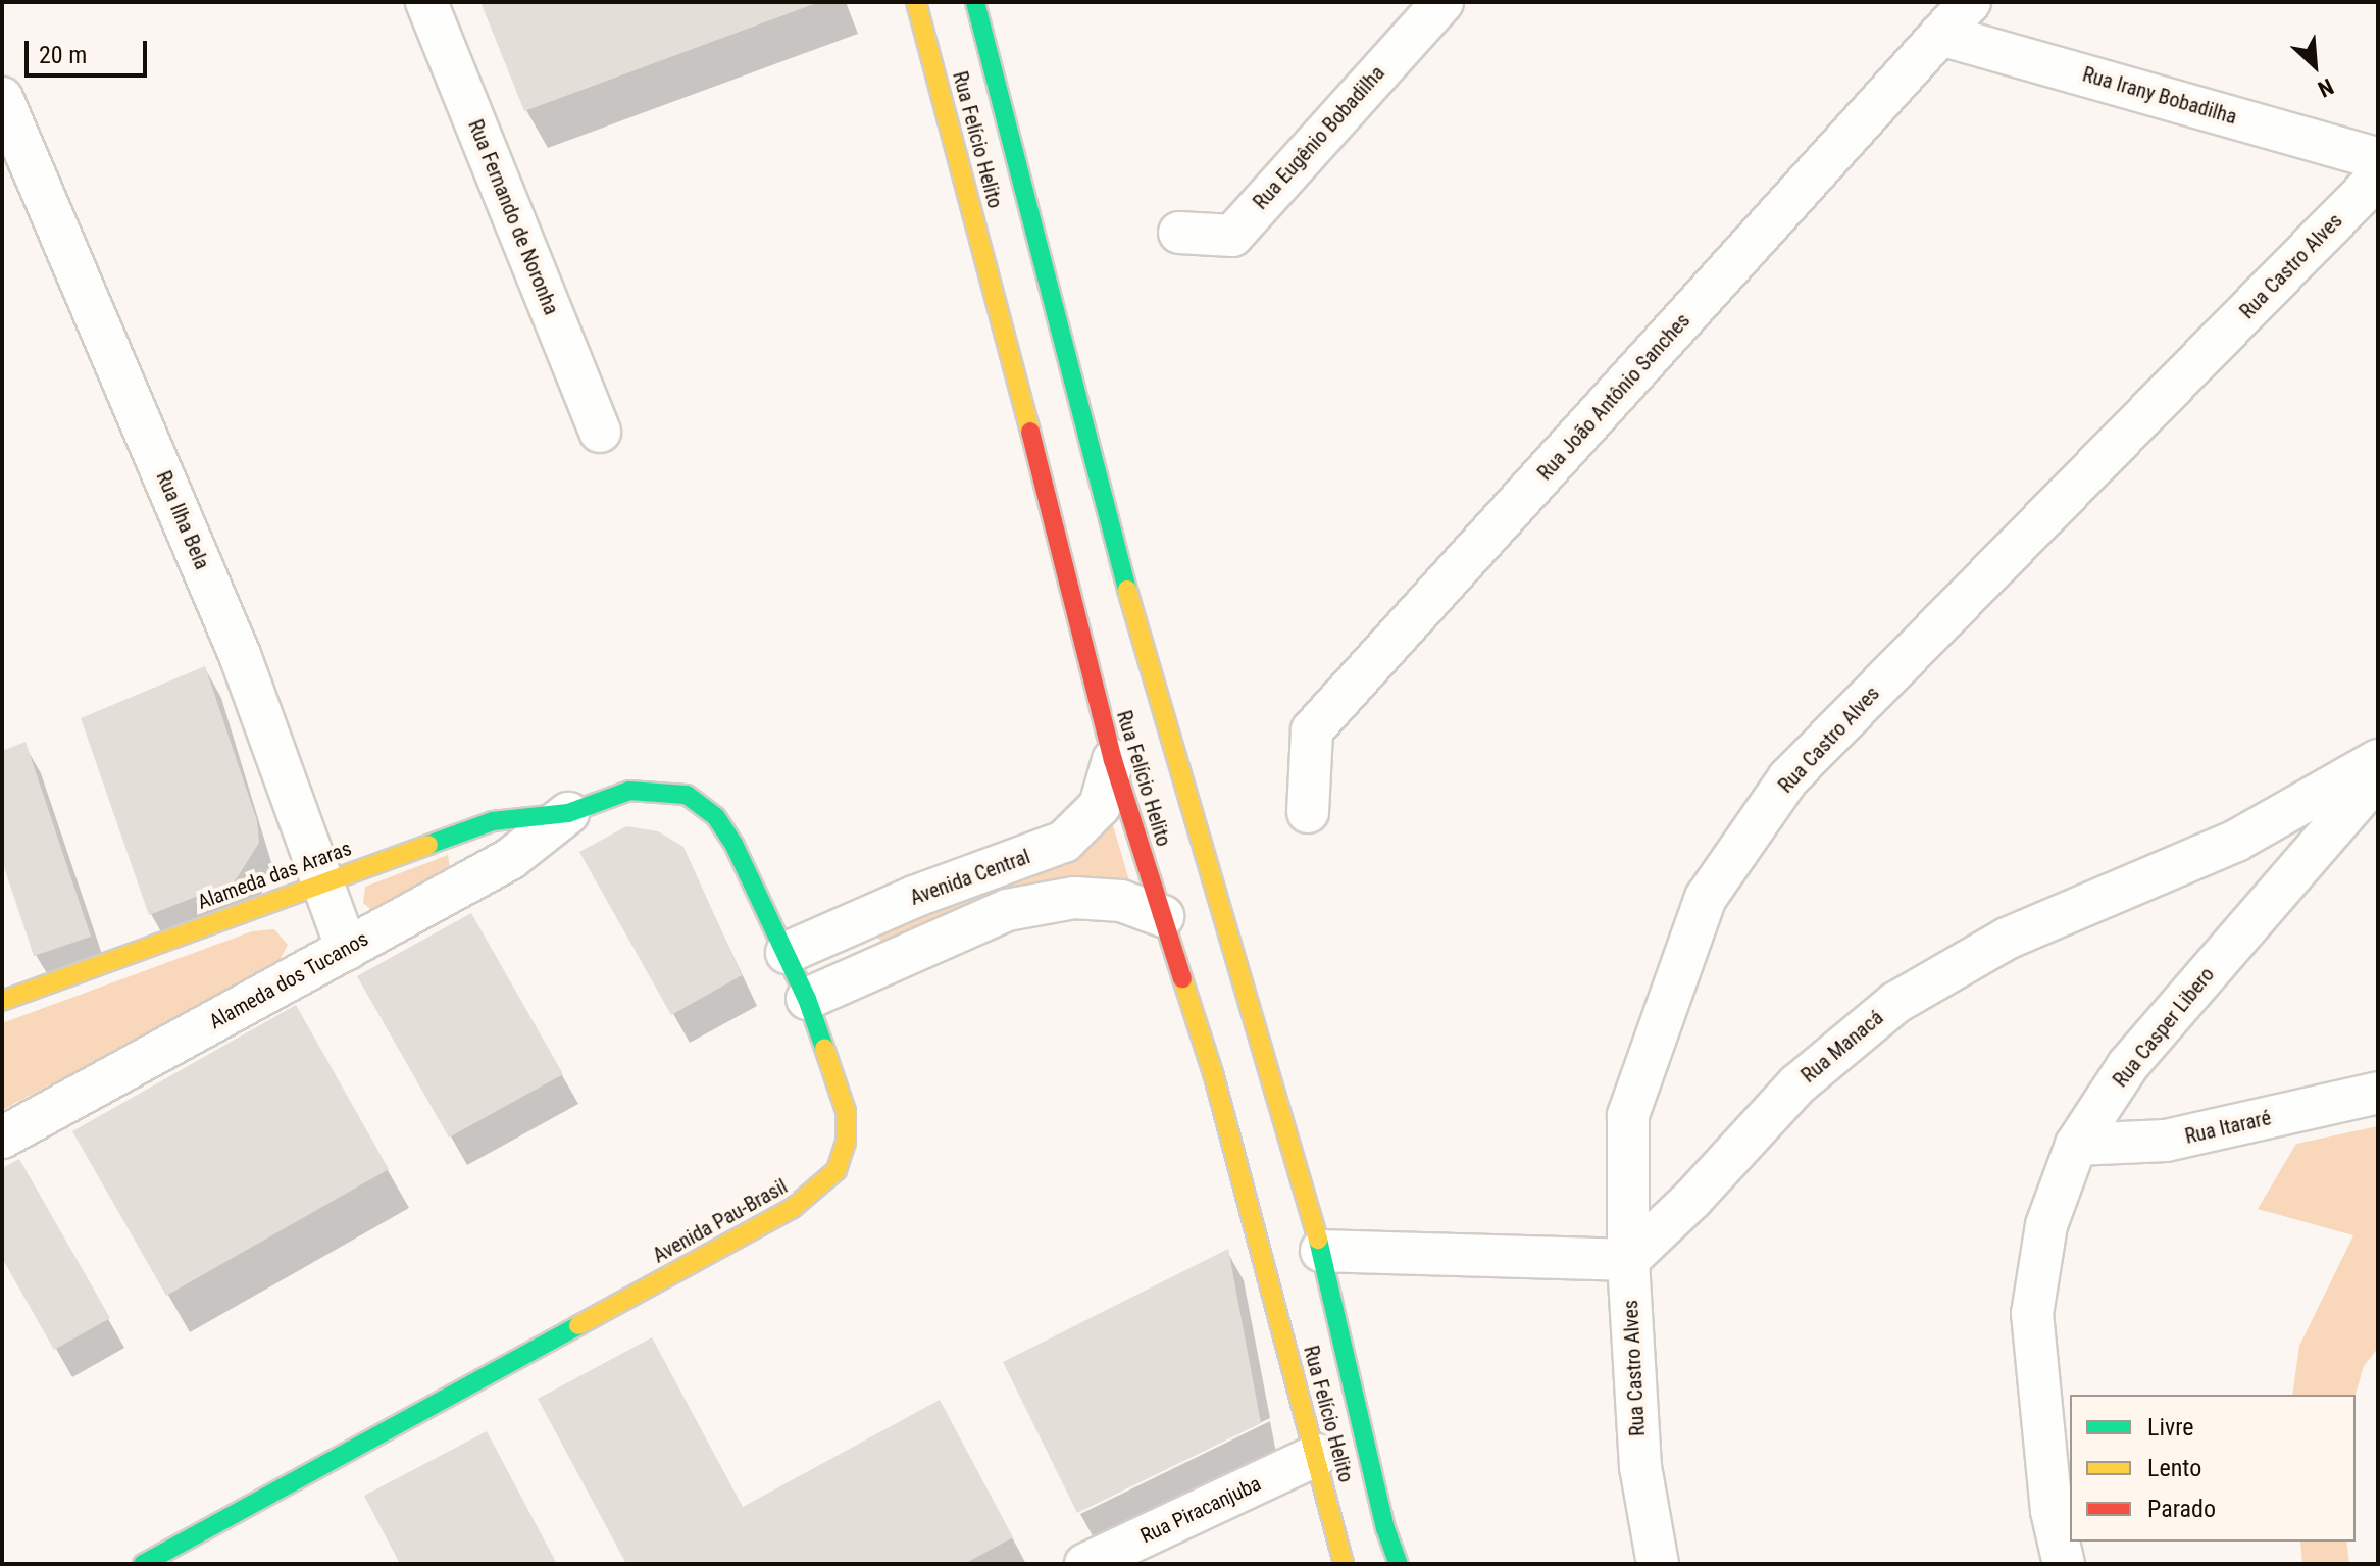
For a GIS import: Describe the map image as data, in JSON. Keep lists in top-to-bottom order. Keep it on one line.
{"streets":{"main road":["Rua Felício Helito","Alameda das Araras","Avenida Pau-Brasil"],"street":["Rua Irany Bobadilha","Rua Eugênio Bobadilha","Rua Fernando de Noronha","Rua Castro Alves","Rua João Antônio Sanches","Rua Ilha Bela","Avenida Central","Alameda dos Tucanos","Rua Casper Libero","Rua Manacá","Rua Itararé","Rua Piracanjuba"]},"crossings":[["Rua Irany Bobadilha","Rua João Antônio Sanches"],["Rua Felício Helito","Avenida Central"],["Rua Felício Helito","Rua Piracanjuba"],["Rua Castro Alves","Rua Manacá"],["Rua Ilha Bela","Alameda das Araras"],["Rua Ilha Bela","Alameda dos Tucanos"],["Alameda das Araras","Alameda dos Tucanos"],["Alameda das Araras","Avenida Pau-Brasil"],["Avenida Central","Avenida Pau-Brasil"],["Alameda dos Tucanos","Avenida Pau-Brasil"],["Rua Casper Libero","Rua Itararé"]],"legend":["Livre","Lento","Parado"],"scale_bar":"20 m","north":"bottom right"}
